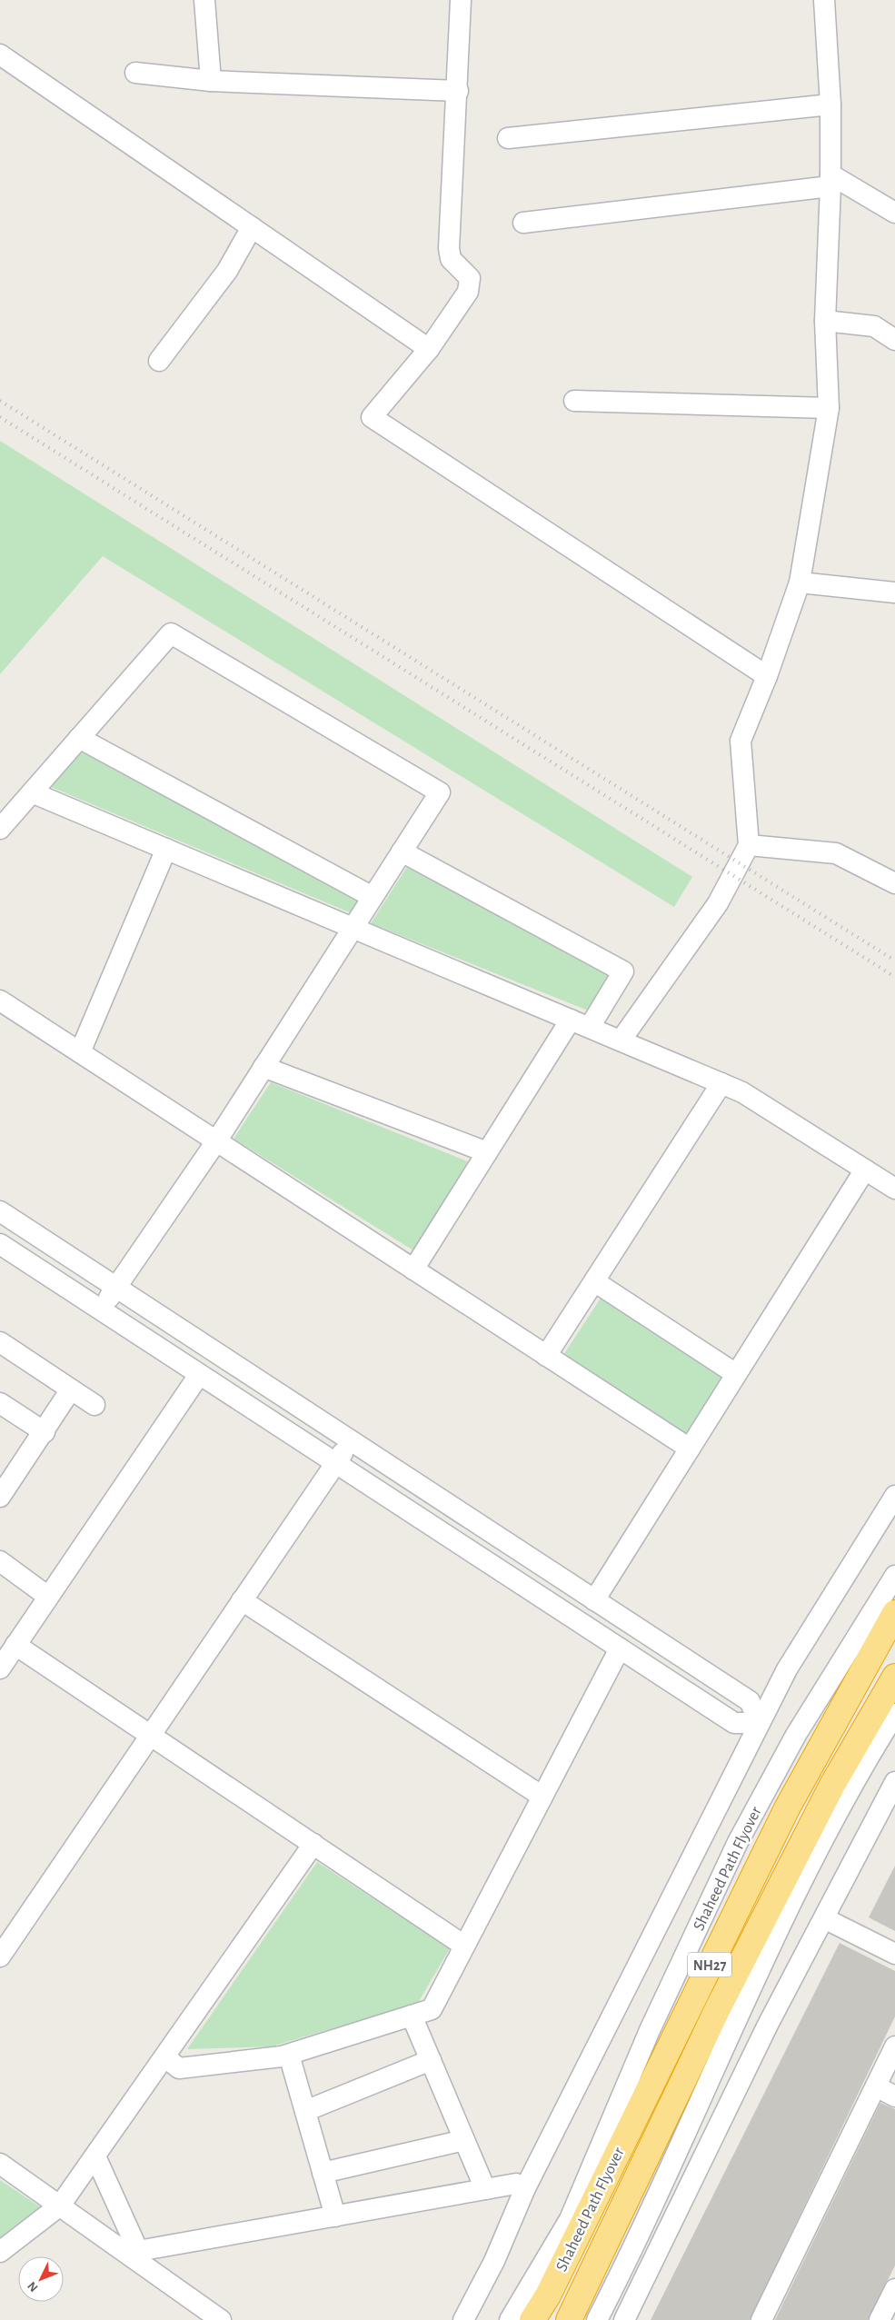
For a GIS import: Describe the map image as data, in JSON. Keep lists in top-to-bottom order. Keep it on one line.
{"streets":{"highway":["Shaheed Path Flyover","NH27"]},"north":"bottom left"}
